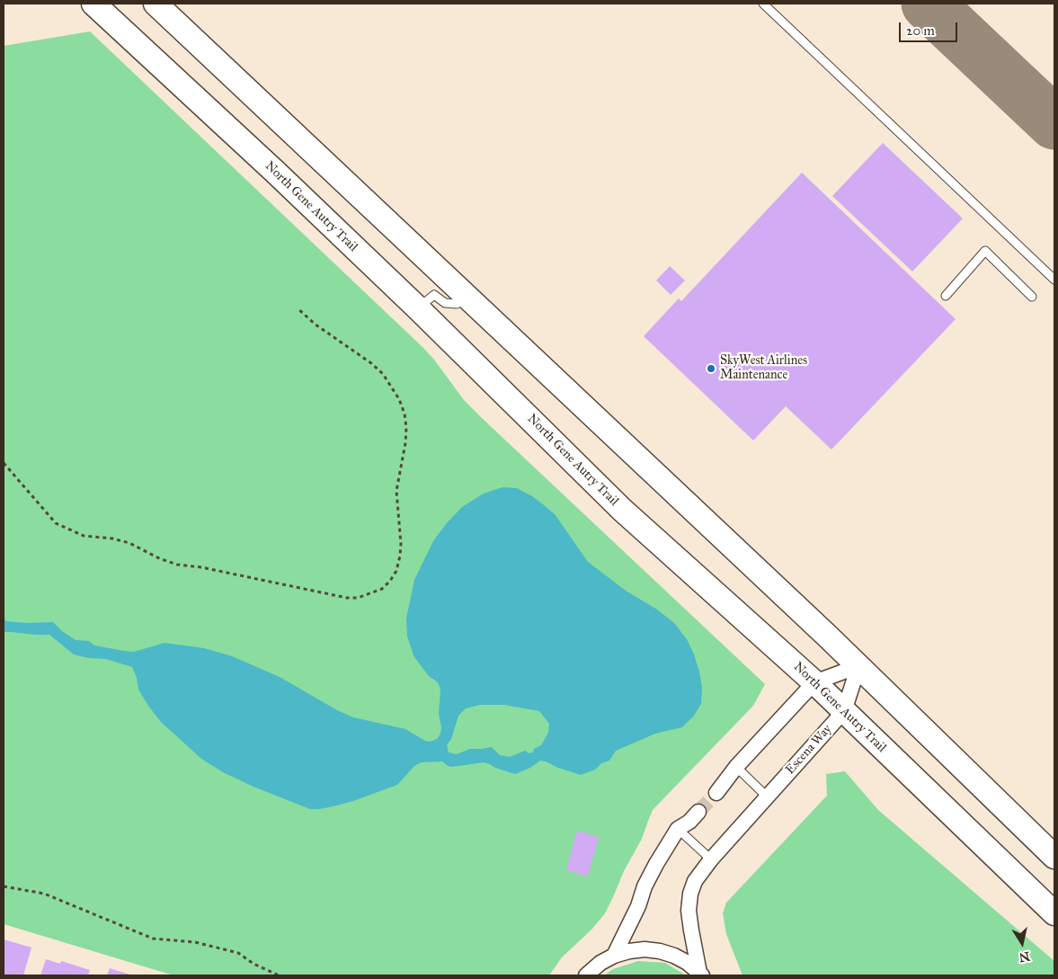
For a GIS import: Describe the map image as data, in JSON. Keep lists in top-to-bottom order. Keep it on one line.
{"streets":{"main road":["North Gene Autry Trail"],"street":["Escena Way"]},"crossings":[["North Gene Autry Trail","Escena Way"]],"places":["SkyWest Airlines Maintenance"],"scale_bar":"20 m","north":"bottom"}
